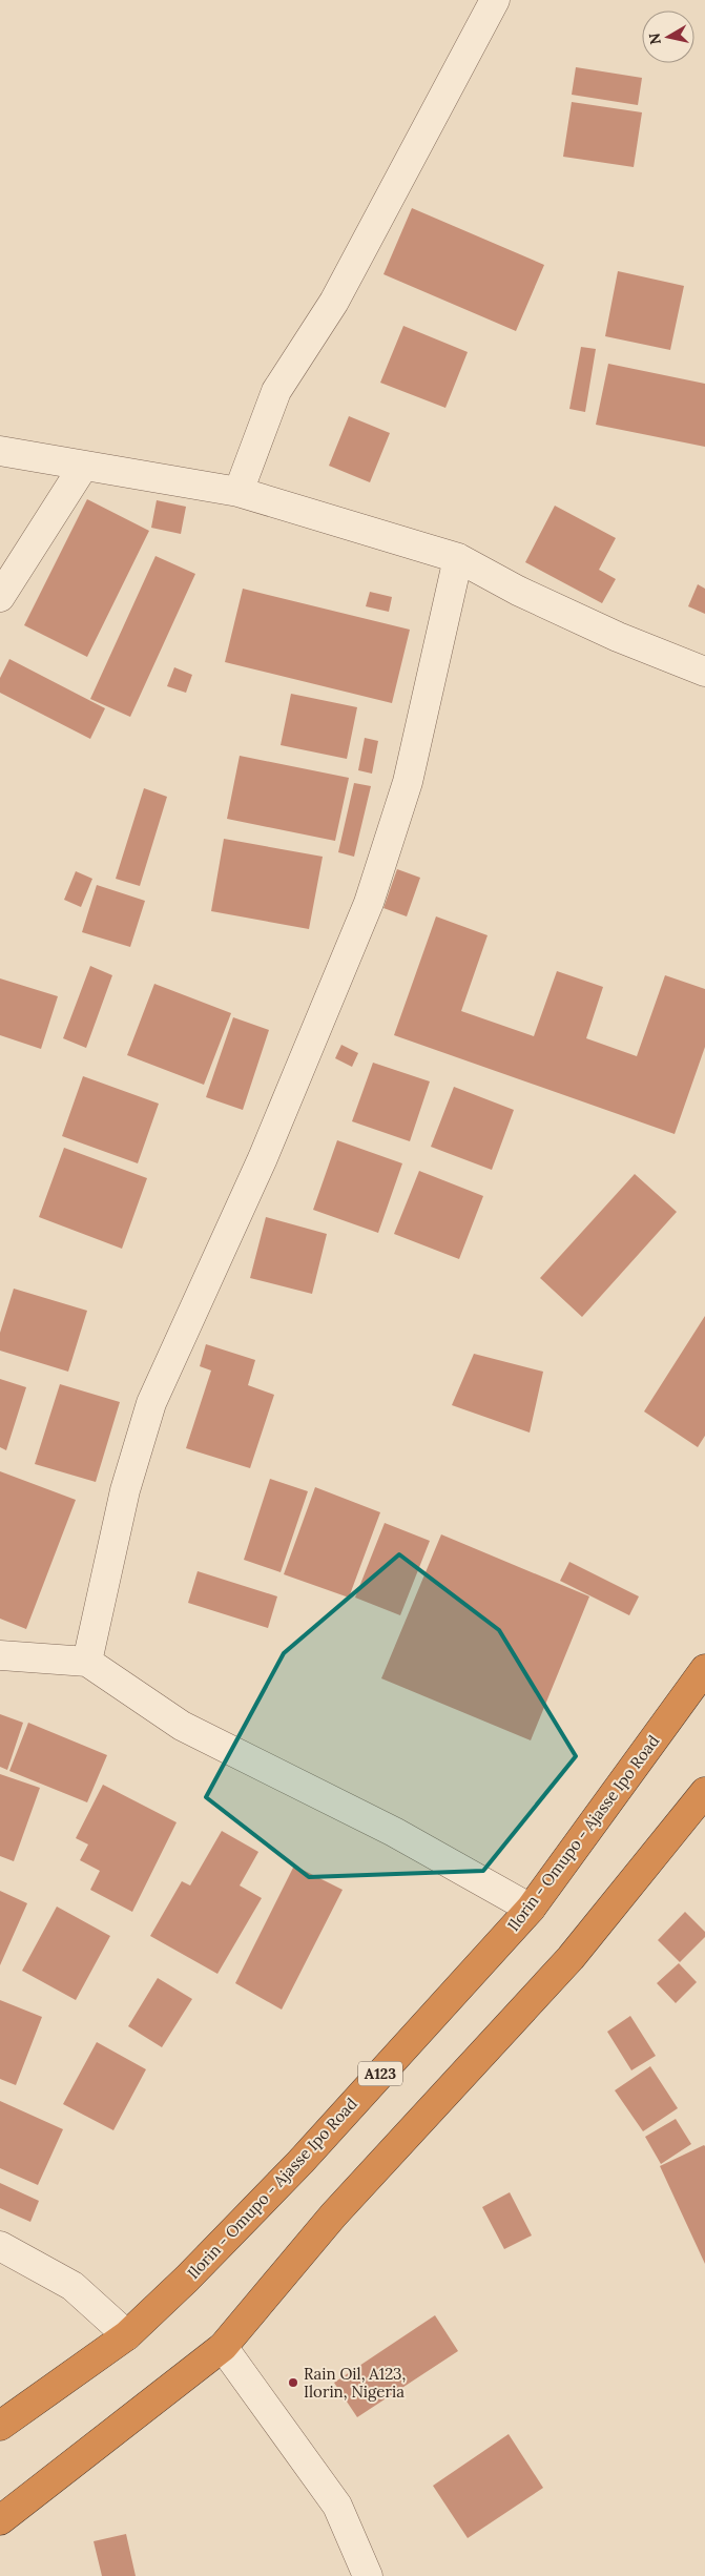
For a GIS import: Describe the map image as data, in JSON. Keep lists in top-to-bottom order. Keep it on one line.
{"streets":{"highway":["Ilorin - Omupo - Ajasse Ipo Road","A123"]},"places":["Rain Oil, A123, Ilorin, Nigeria"],"north":"left"}
